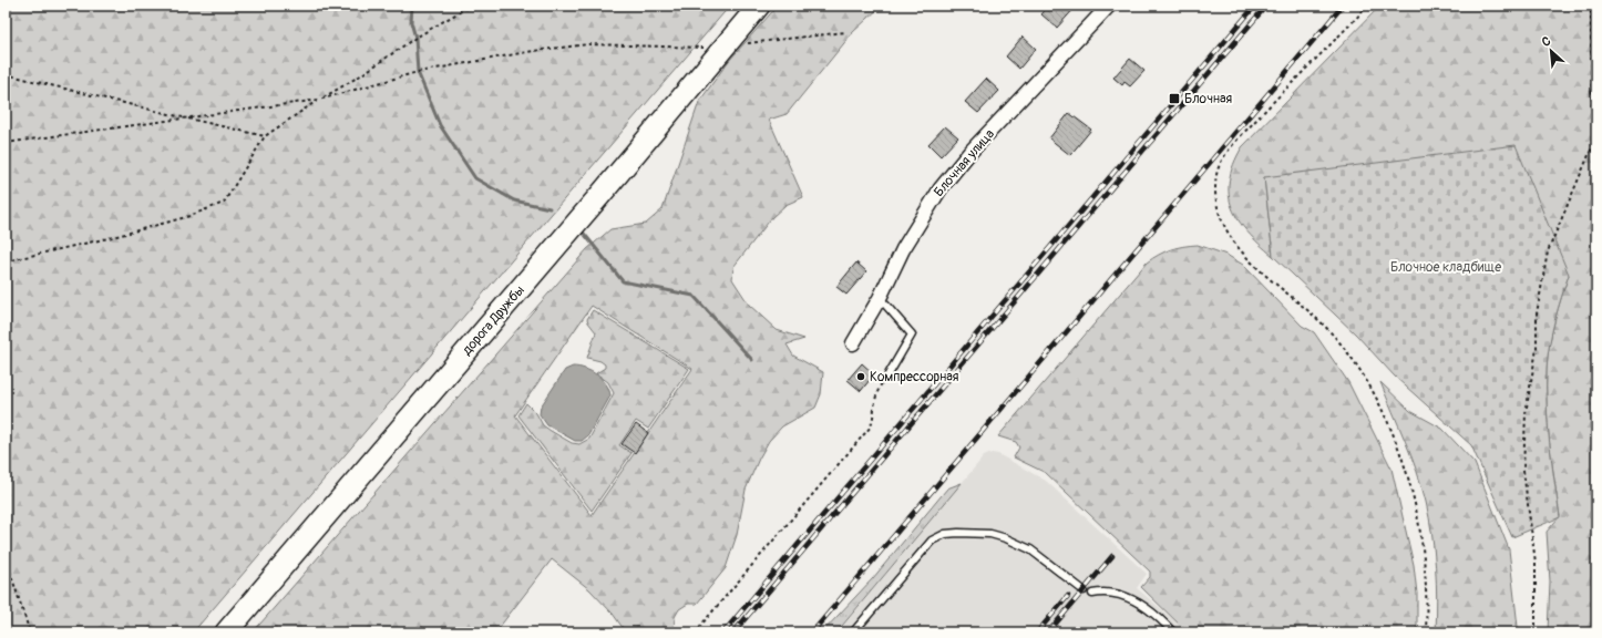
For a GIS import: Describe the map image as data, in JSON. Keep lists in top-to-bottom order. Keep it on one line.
{"streets":{"main road":["дорога Дружбы"],"street":["Блочная улица"]},"parks":["Блочное кладбище"],"places":{"transit":["Блочная"],"other":["Компрессорная"]},"north":"top left"}
